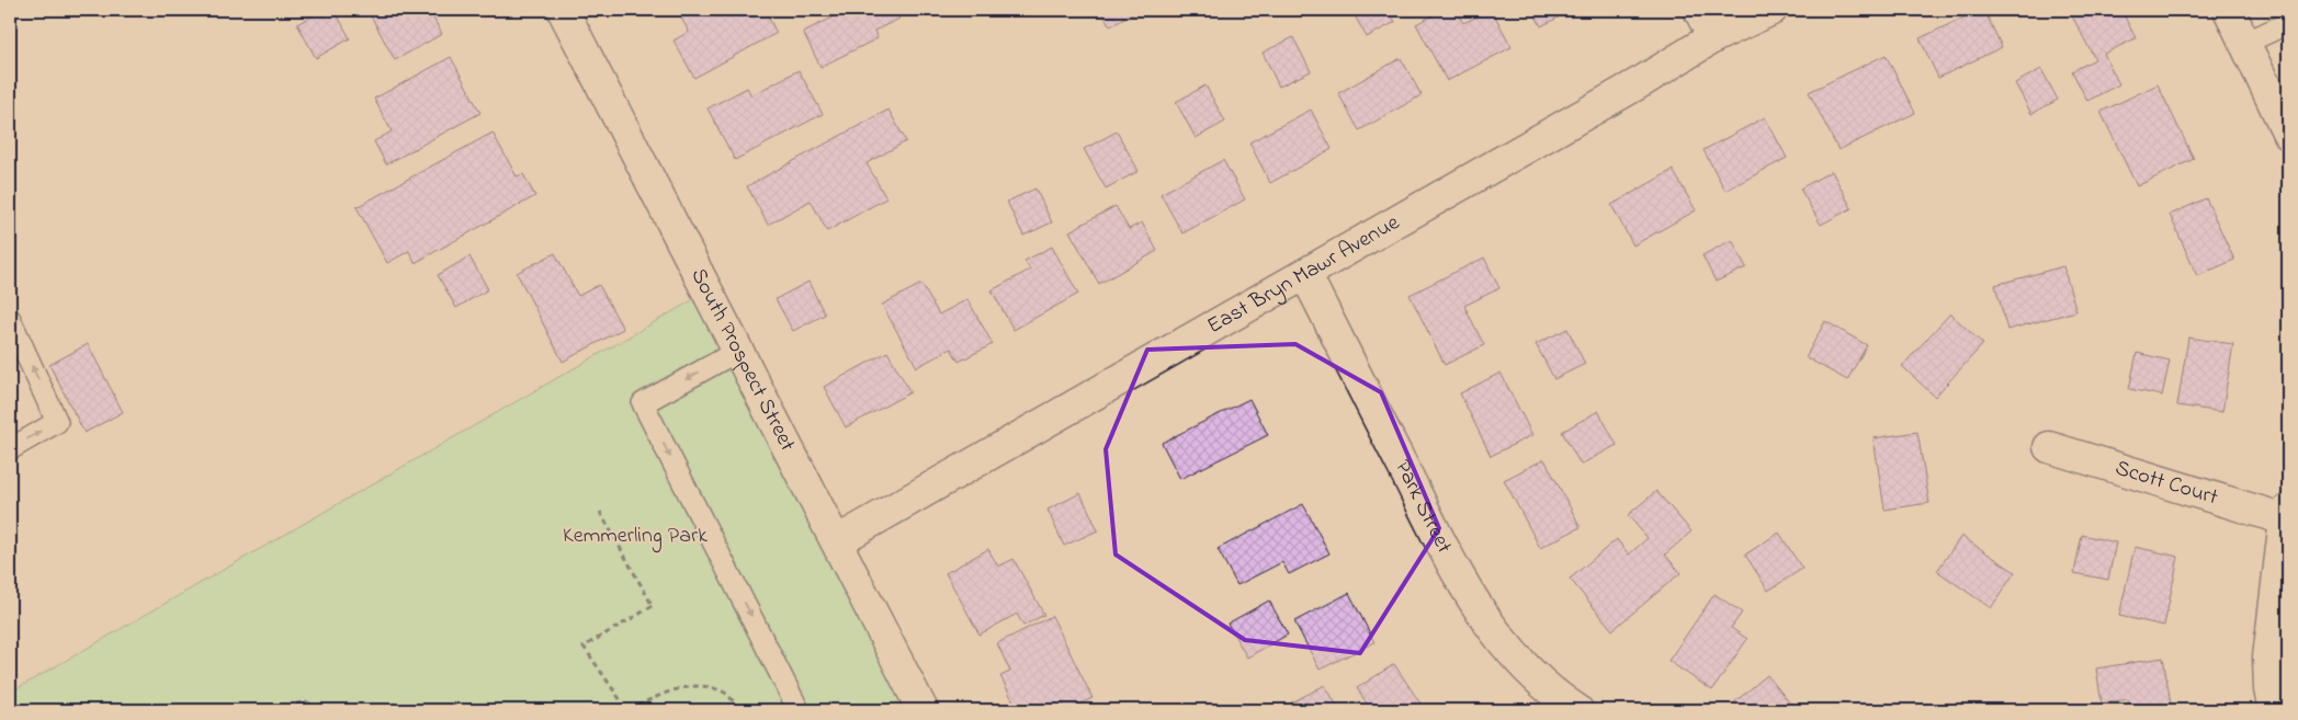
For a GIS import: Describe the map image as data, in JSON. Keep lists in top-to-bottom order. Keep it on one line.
{"streets":{"street":["East Bryn Mawr Avenue","South Prospect Street","Scott Court","Park Street"]},"crossings":[["East Bryn Mawr Avenue","South Prospect Street"],["East Bryn Mawr Avenue","Park Street"]],"parks":["Kemmerling Park"]}
